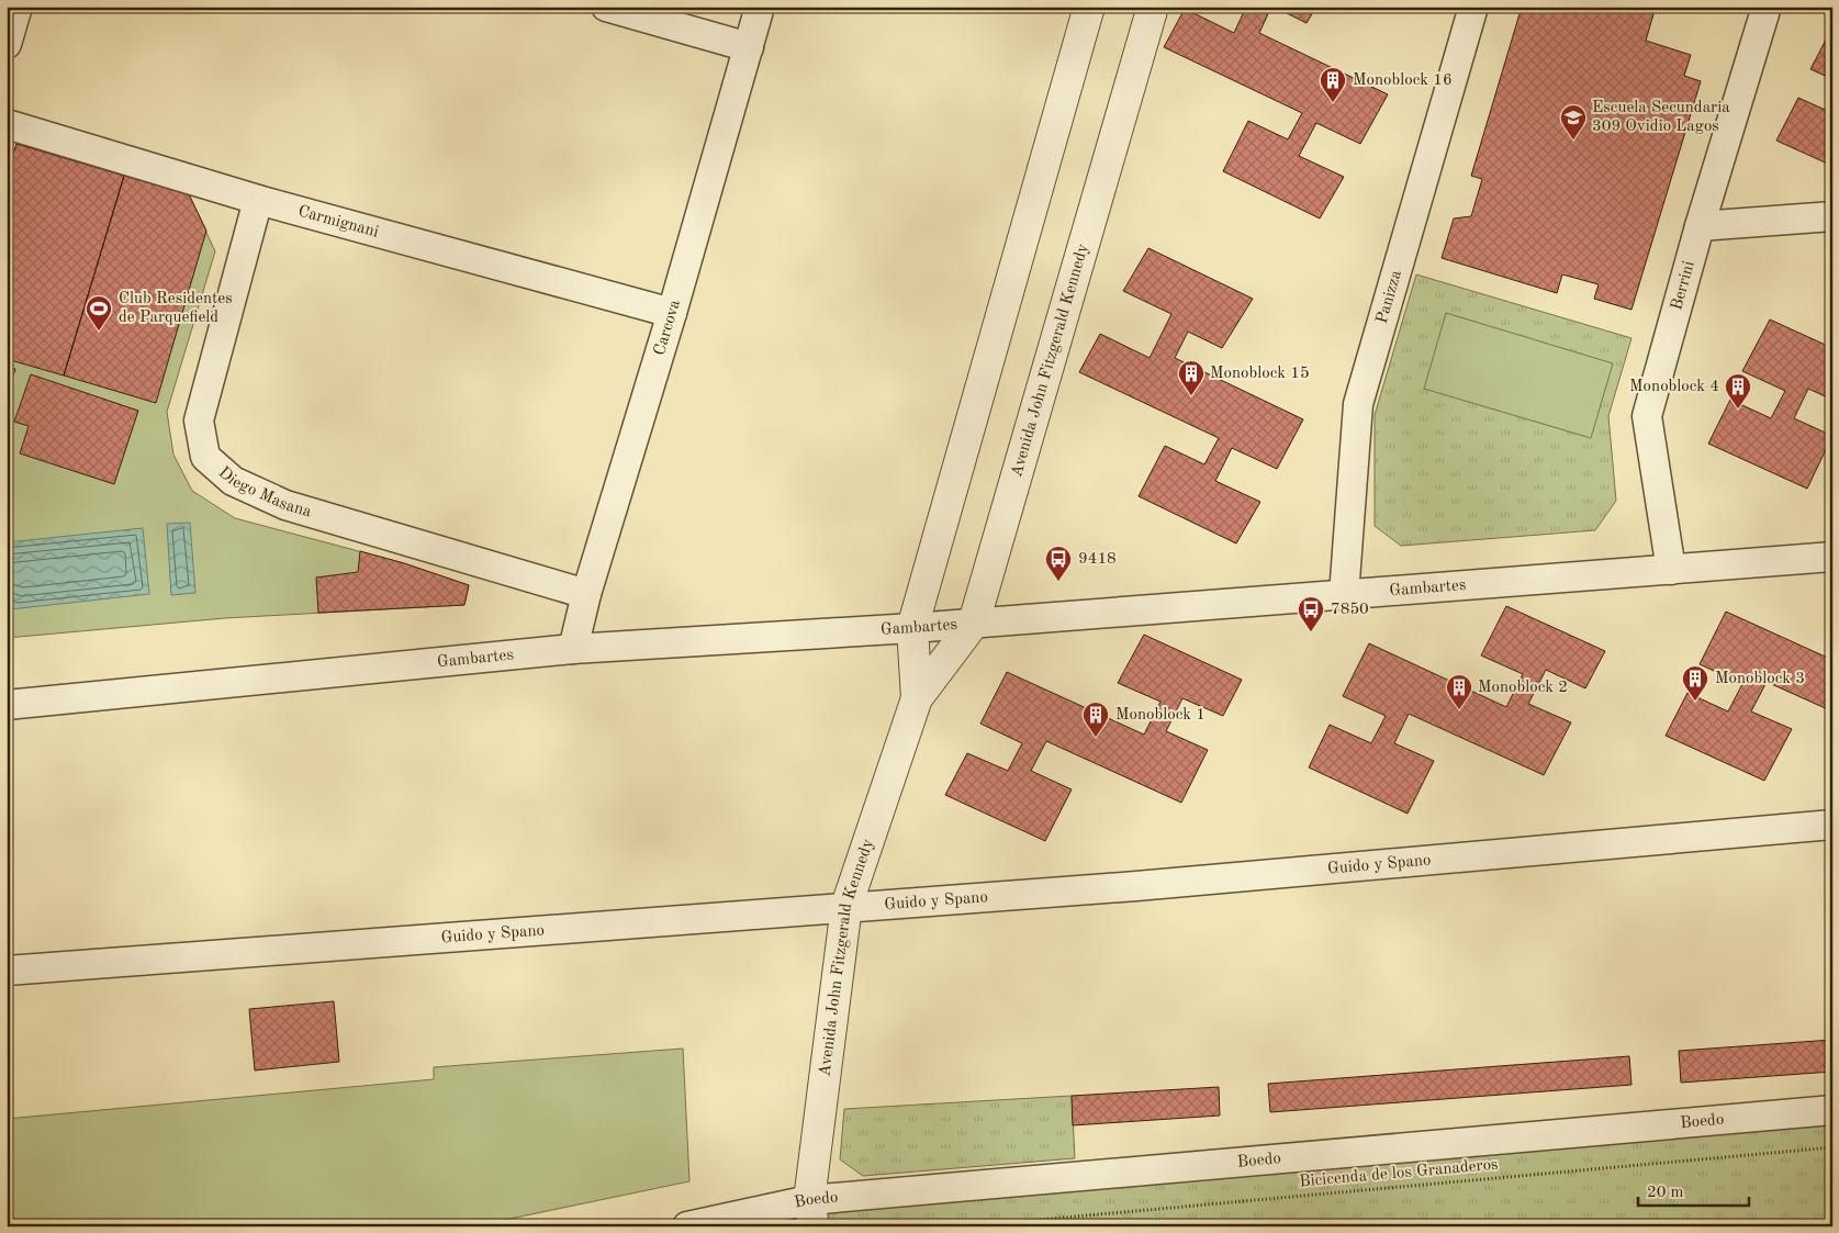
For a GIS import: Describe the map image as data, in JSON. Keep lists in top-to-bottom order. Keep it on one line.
{"streets":{"street":["Carmignani","Berrini","Panizza","Carcova","Avenida John Fitzgerald Kennedy","Diego Masana","Gambartes","Guido y Spano","Boedo"],"path":["Bicicenda de los Granaderos"]},"crossings":[["Carmignani","Carcova"],["Carmignani","Diego Masana"],["Berrini","Gambartes"],["Panizza","Gambartes"],["Carcova","Diego Masana"],["Carcova","Gambartes"],["Avenida John Fitzgerald Kennedy","Gambartes"],["Avenida John Fitzgerald Kennedy","Guido y Spano"],["Avenida John Fitzgerald Kennedy","Boedo"]],"places":{"building":["Monoblock 16","Monoblock 15","Monoblock 4","Monoblock 3","Monoblock 2","Monoblock 1"],"school or university":["Escuela Secundaria 309 Ovidio Lagos"],"sports":["Club Residentes de Parquefield"],"bus stop":["9418","7850"]},"scale_bar":"20 m"}
